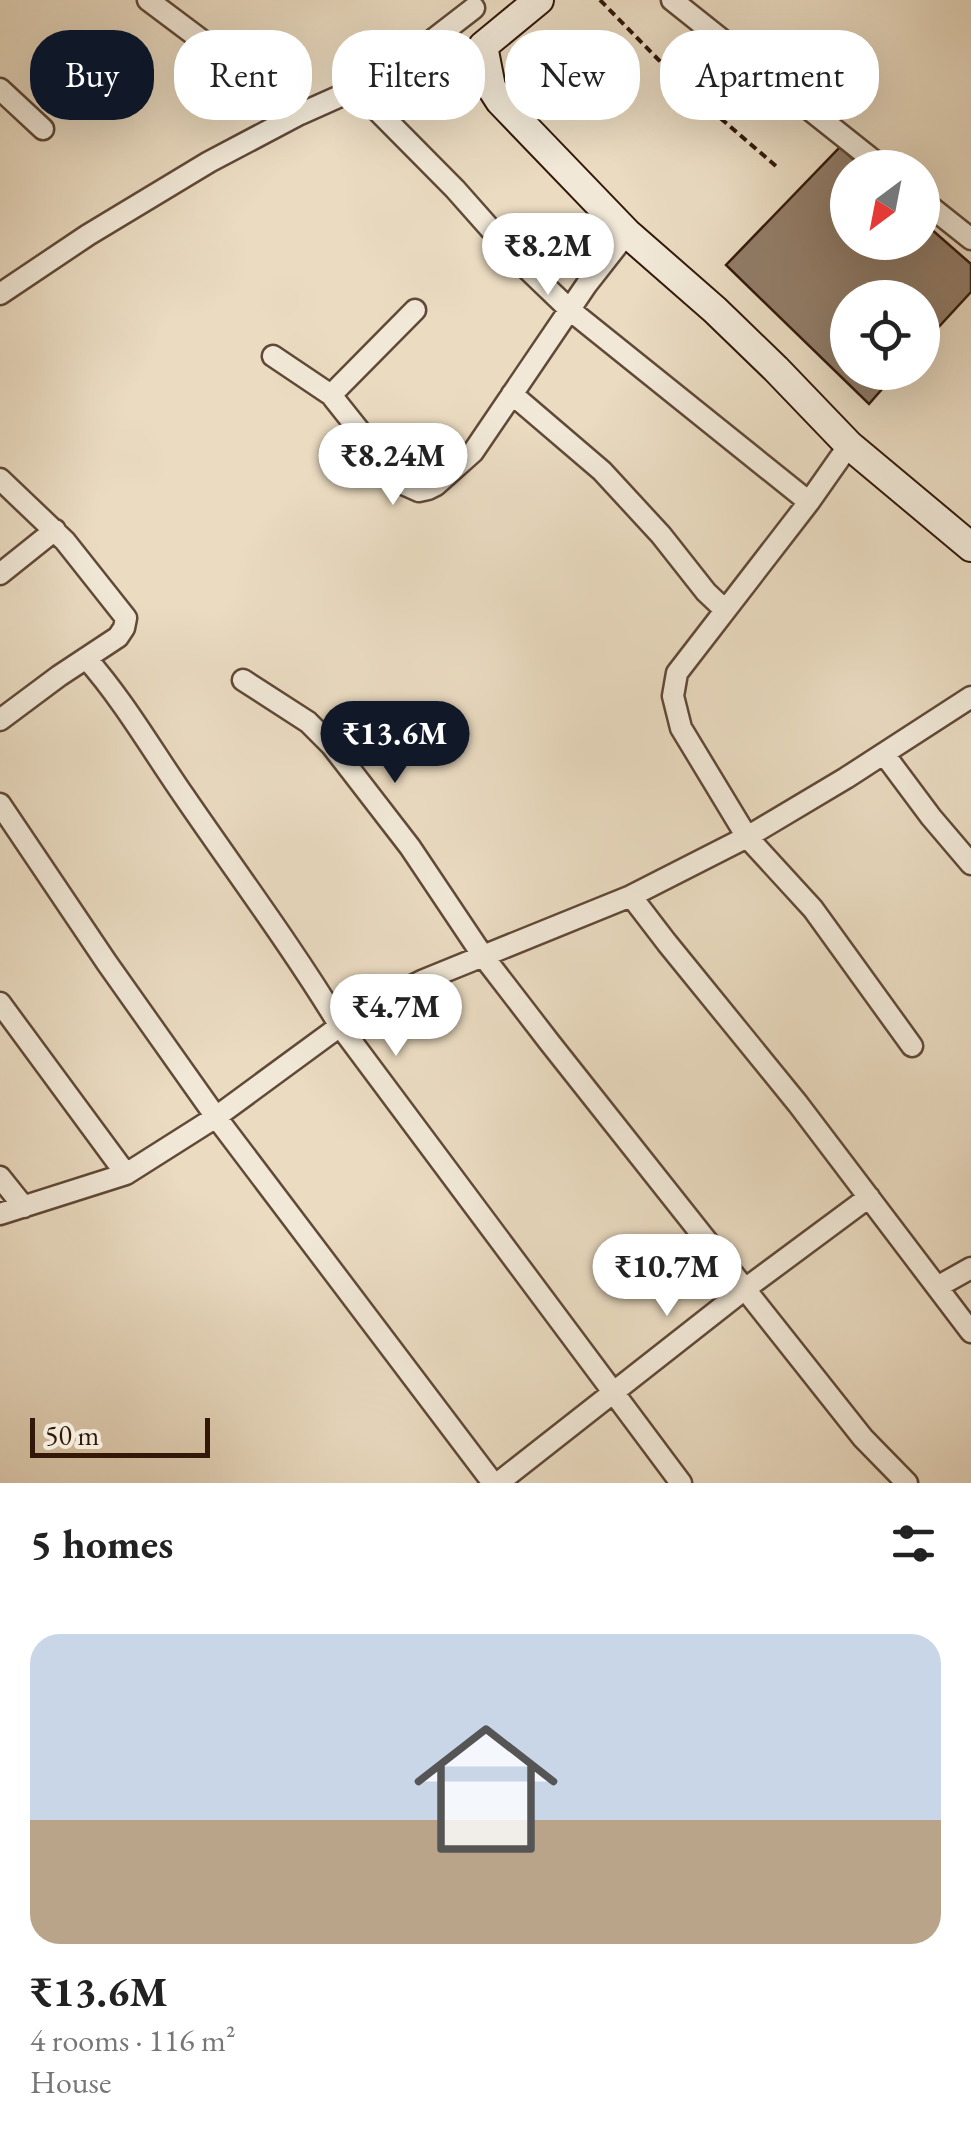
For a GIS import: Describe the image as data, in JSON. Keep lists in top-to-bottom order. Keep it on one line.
{"scale_bar":"50 m","north":"bottom left","page":{"chip":["Buy","Rent","Filters","New","Apartment"],"price":["₹8.2M","₹8.24M","₹13.6M","₹4.7M","₹10.7M"],"scale":"50 m","heading":"5 homes","list":[{"name":"₹13.6M","note":"4 rooms · 116 m² · House"}]}}
